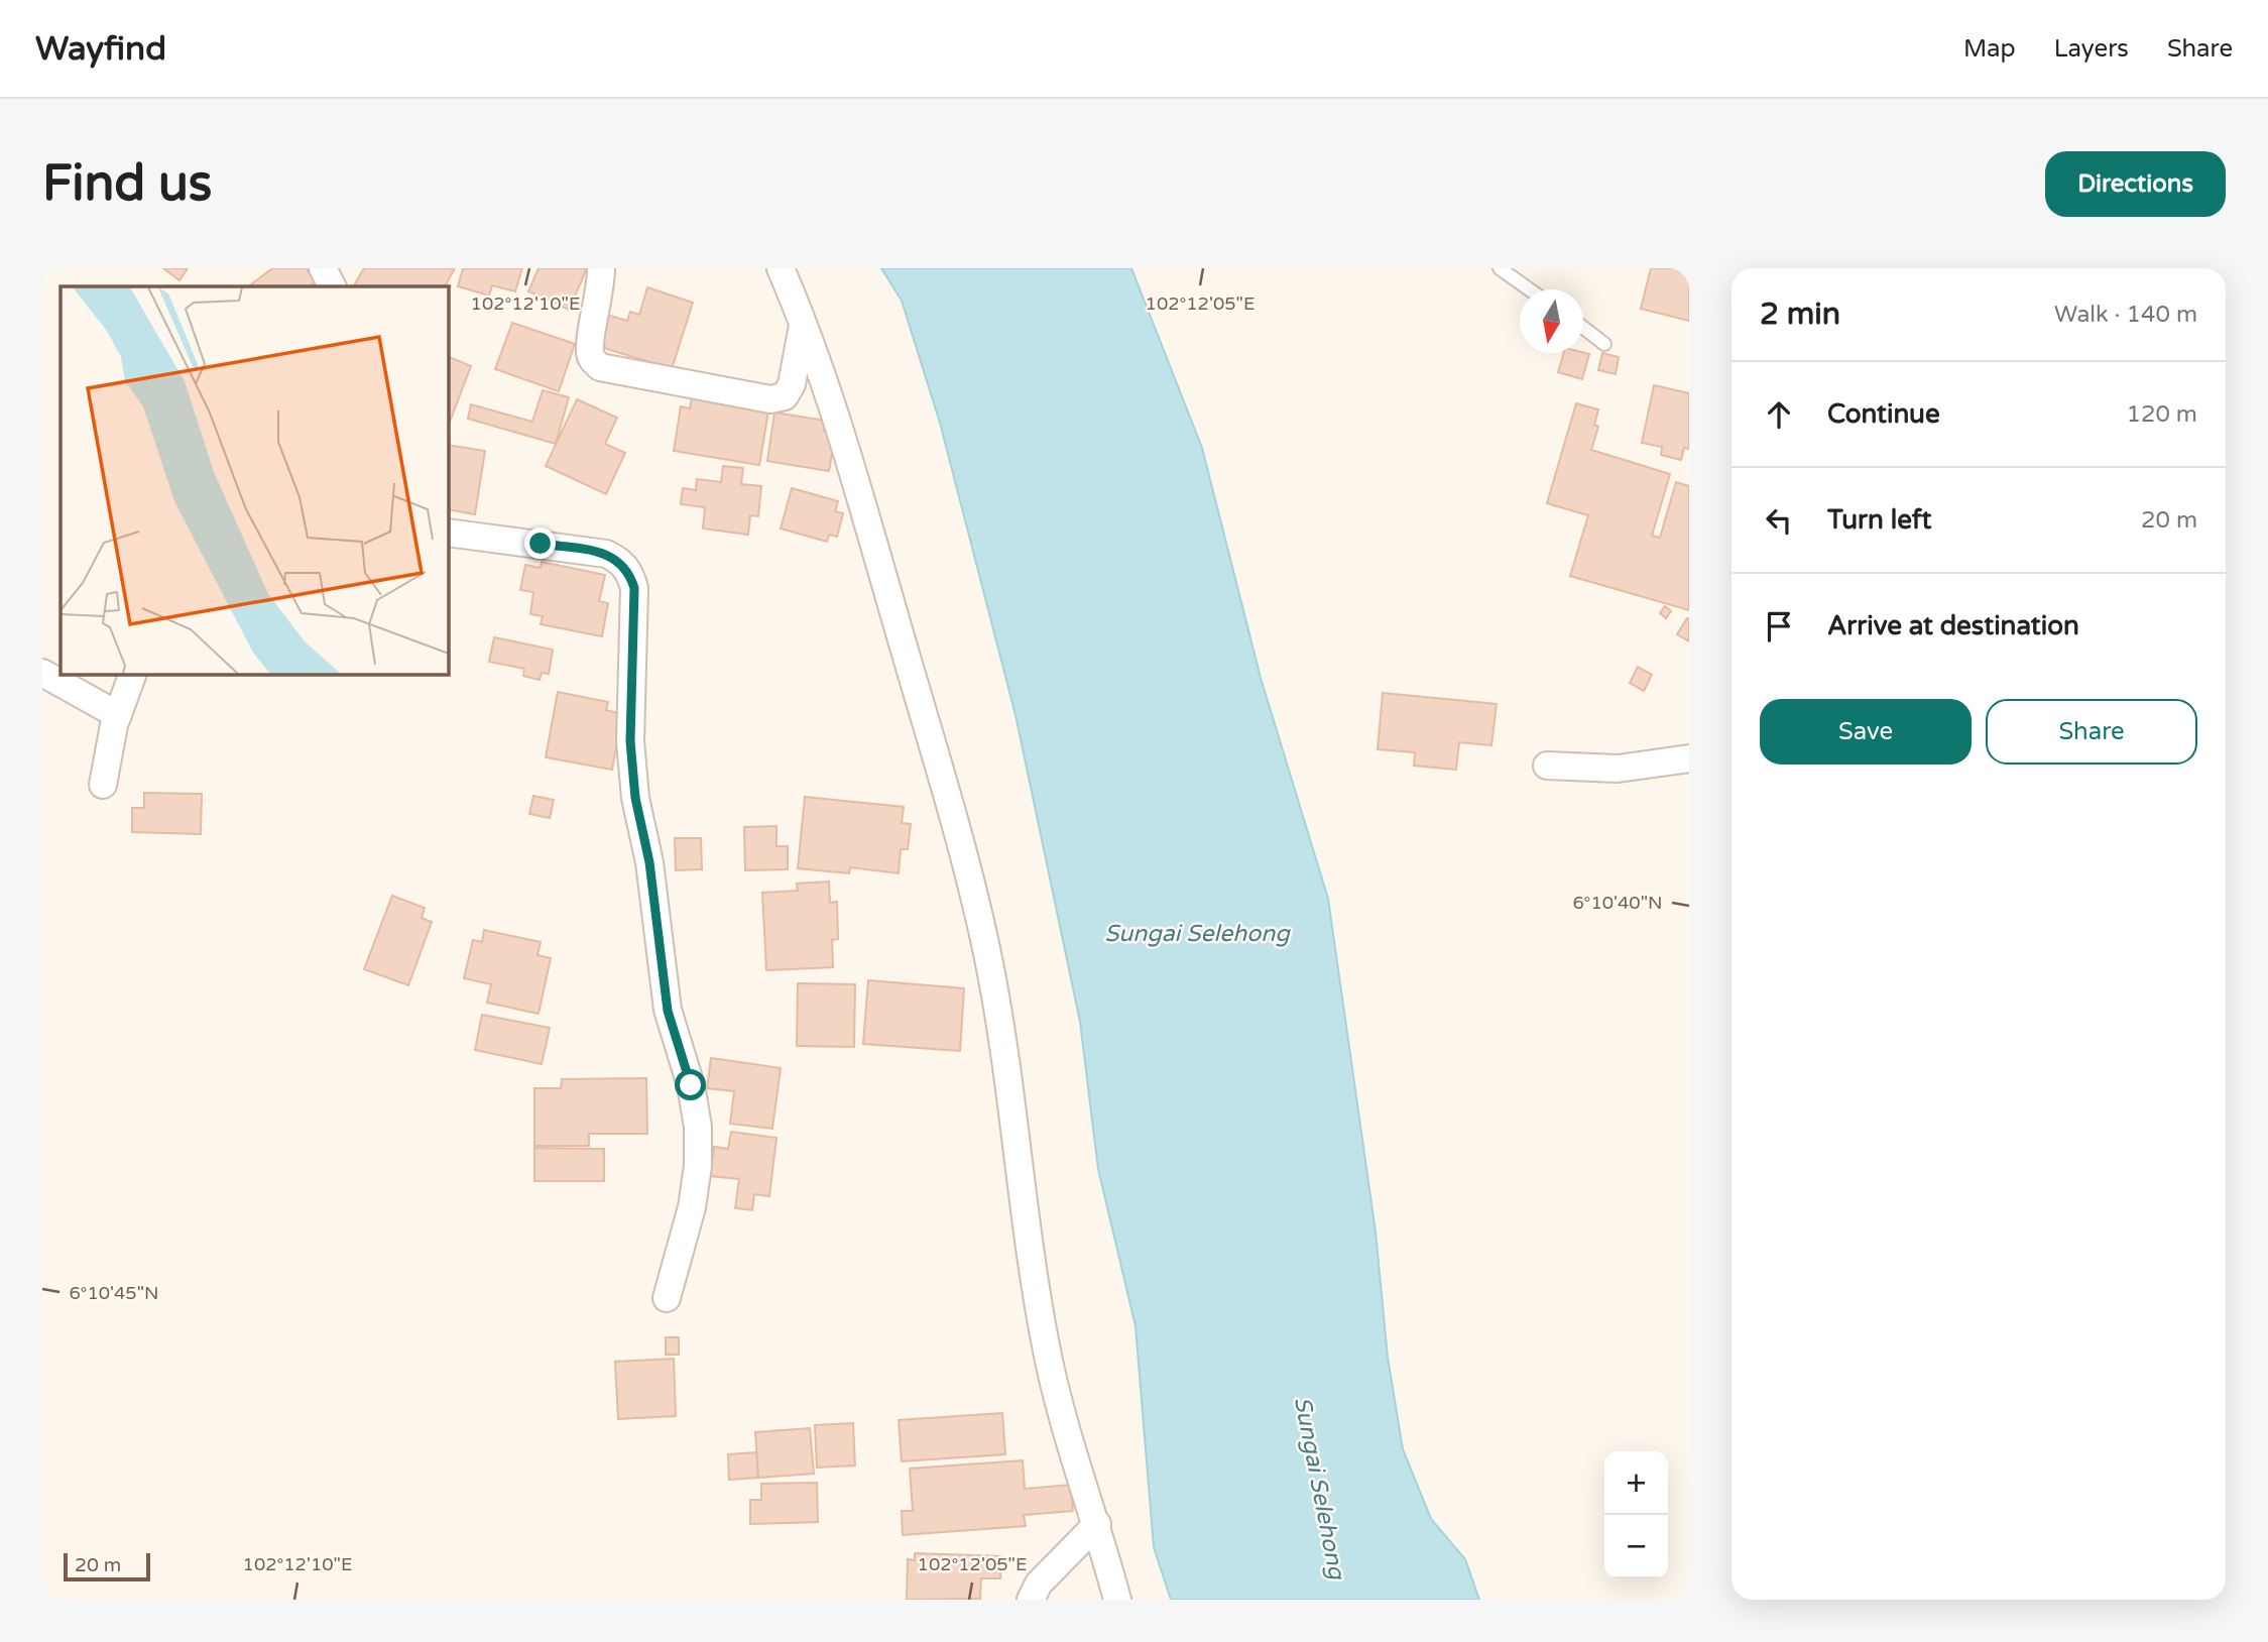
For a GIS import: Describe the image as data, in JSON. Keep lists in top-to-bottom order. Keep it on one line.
{"water":["Sungai Selehong"],"scale_bar":"20 m","north":"bottom","page":{"header":"Wayfind","nav":["Map","Layers","Share"],"buttons":["Directions",["Save","Share"]],"title":"Find us","heading":["2 min","Walk · 140 m"],"list":[["Continue","120 m"],["Turn left","20 m"],"Arrive at destination"],"map_buttons":["+","−"],"scale":"20 m"},"coordinates":["102°12'10\"E","102°12'05\"E","6°10'40\"N","6°10'45\"N"]}
